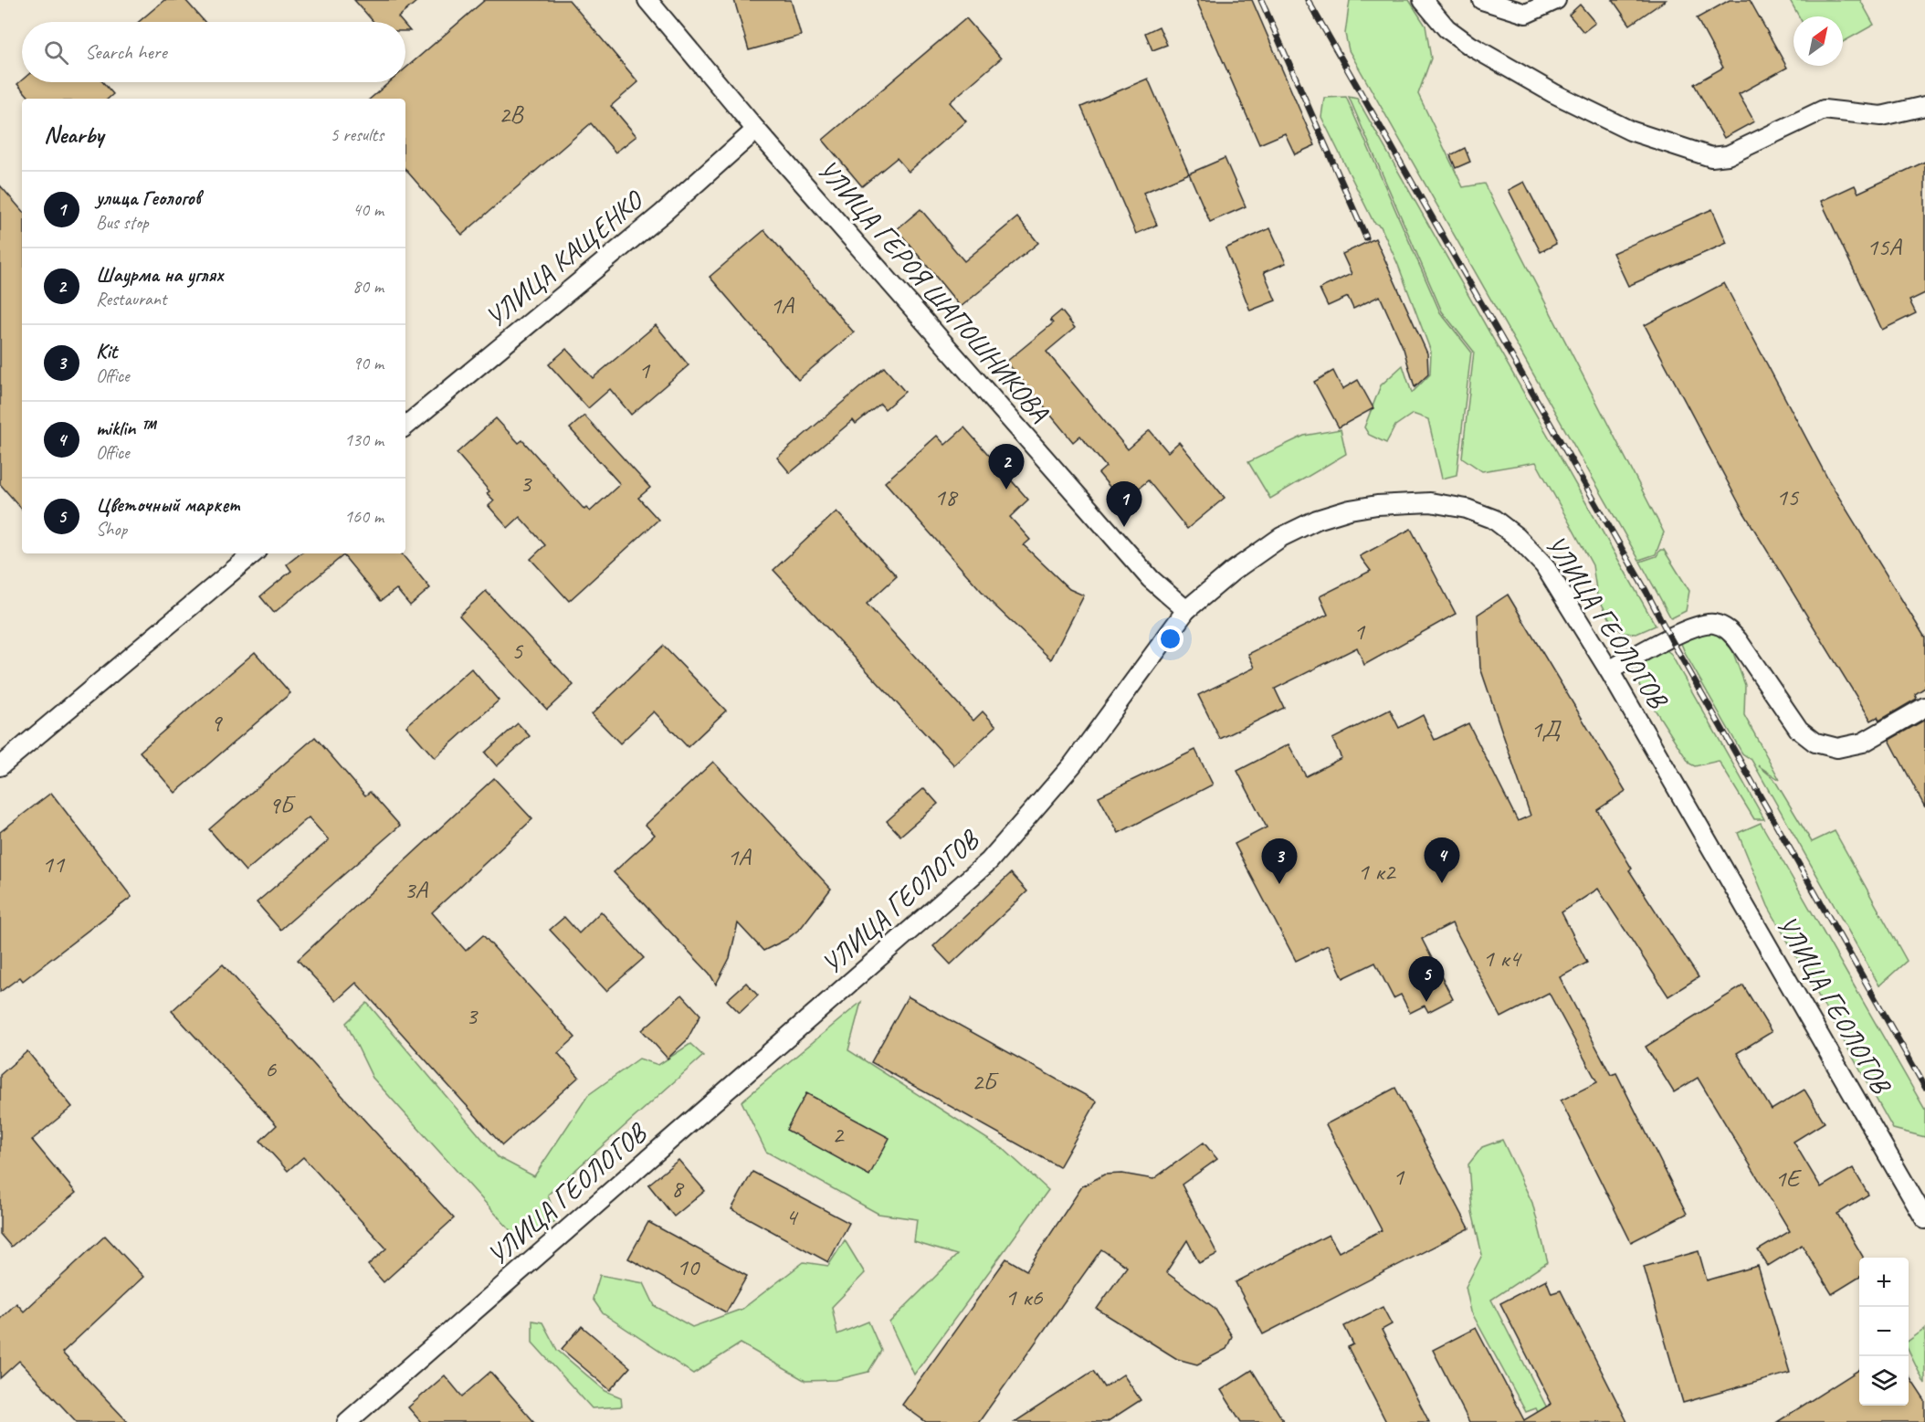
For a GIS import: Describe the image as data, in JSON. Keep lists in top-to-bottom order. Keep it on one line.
{"streets":{"street":["УЛИЦА КАЩЕНКО","УЛИЦА ГЕРОЯ ШАПОШНИКОВА","УЛИЦА ГЕОЛОГОВ"]},"crossings":[["УЛИЦА КАЩЕНКО","УЛИЦА ГЕРОЯ ШАПОШНИКОВА"],["УЛИЦА ГЕРОЯ ШАПОШНИКОВА","УЛИЦА ГЕОЛОГОВ"]],"house_numbers":["2В","15А","1А","1","3","18","15","1","5","9","1Д","9Б","1А","11","1 к2","3А","1 к4","3","6","2Б","2","1","1Е","8","4","10","1 к6"],"north":"top right","page":{"search":"Search here","heading":["Nearby","5 results"],"list":[{"mark":"1","name":"улица Геологов","note":"Bus stop","value":"40 m"},{"mark":"2","name":"Шаурма на углях","note":"Restaurant","value":"80 m"},{"mark":"3","name":"Kit","note":"Office","value":"90 m"},{"mark":"4","name":"miklin ™","note":"Office","value":"130 m"},{"mark":"5","name":"Цветочный маркет","note":"Shop","value":"160 m"}],"pins":["2","1","4","3","5"],"map_buttons":["+","−"]}}
